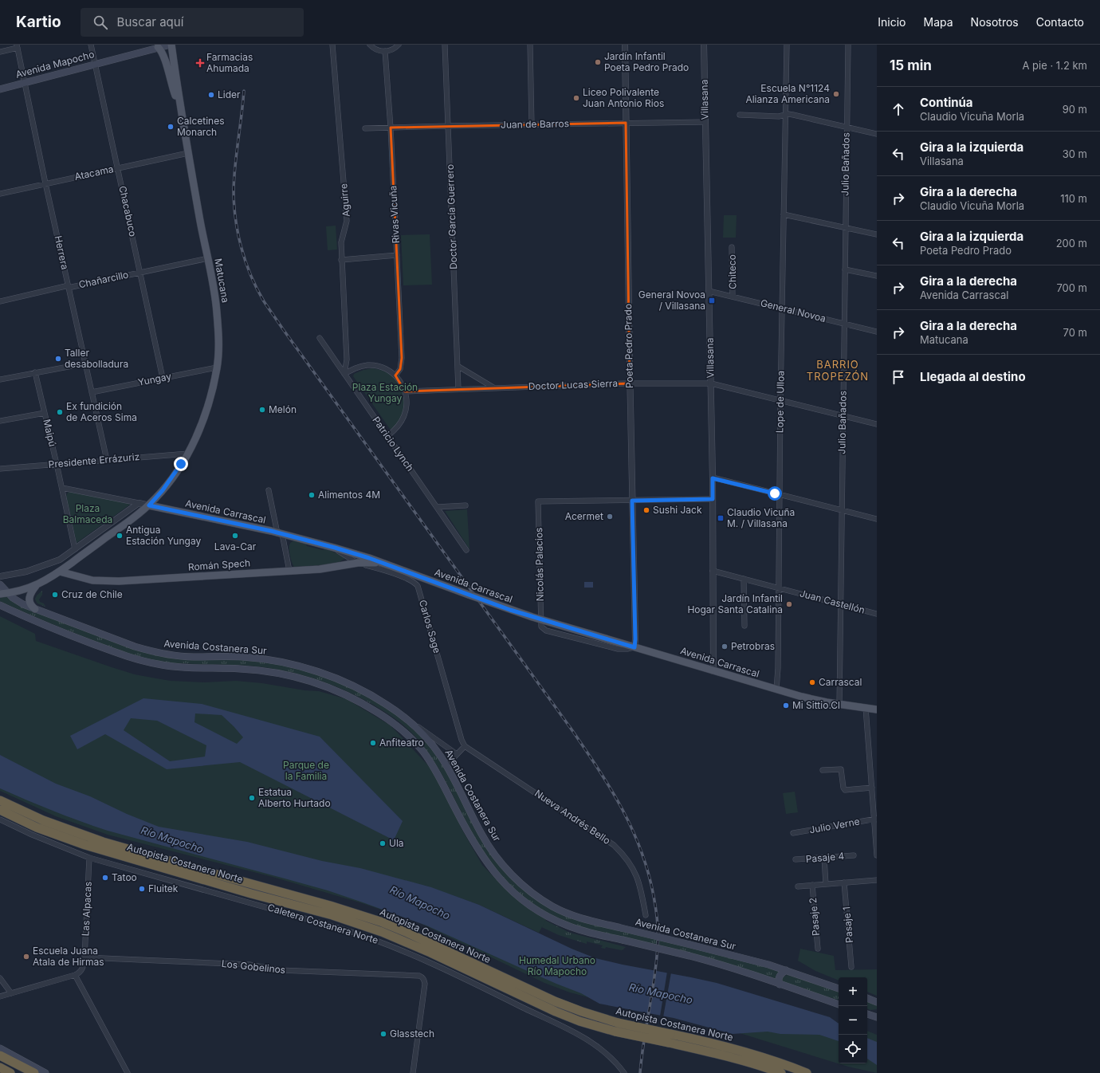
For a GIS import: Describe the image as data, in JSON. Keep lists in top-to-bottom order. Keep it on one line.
{"streets":{"highway":["Autopista Costanera Norte"],"main road":["Avenida Mapocho","Matucana","Avenida Carrascal","Román Spech","Avenida Costanera Sur"],"street":["Villasana","Juan de Barros","Julio Bañados","Atacama","Aguirre","Chacabuco","Rivas Vicuña","Doctor García Guerrero","Herrera","Chiteco","Chañarcillo","General Novoa","Poeta Pedro Prado","Yungay","Doctor Lucas Sierra","Lope de Ulloa","Maipú","Patricio Lynch","Presidente Errázuriz","Nicolás Palacios","Juan Castellón","Carlos Sage","Nueva Andrés Bello","Julio Verne","Pasaje 4","Las Alpacas","Pasaje 2","Caletera Costanera Norte","Pasaje 1","Los Gobelinos"]},"crossings":[["Avenida Mapocho","Chacabuco"],["Avenida Mapocho","Herrera"],["Avenida Mapocho","Matucana"],["Villasana","Juan de Barros"],["Villasana","General Novoa"],["Villasana","Doctor Lucas Sierra"],["Villasana","Avenida Carrascal"],["Villasana","Juan Castellón"],["Juan de Barros","Rivas Vicuña"],["Juan de Barros","Doctor García Guerrero"],["Juan de Barros","Poeta Pedro Prado"],["Julio Bañados","General Novoa"],["Julio Bañados","Doctor Lucas Sierra"],["Julio Bañados","Avenida Carrascal"],["Julio Bañados","Juan Castellón"],["Atacama","Chacabuco"],["Atacama","Herrera"],["Atacama","Matucana"],["Aguirre","Patricio Lynch"],["Chacabuco","Chañarcillo"],["Chacabuco","Yungay"],["Doctor García Guerrero","Doctor Lucas Sierra"],["Herrera","Chañarcillo"],["Herrera","Yungay"],["Herrera","Presidente Errázuriz"],["Chiteco","General Novoa"],["Chañarcillo","Matucana"],["Matucana","Yungay"],["Matucana","Presidente Errázuriz"],["Matucana","Avenida Carrascal"],["Matucana","Román Spech"],["Matucana","Avenida Costanera Sur"],["General Novoa","Lope de Ulloa"],["Poeta Pedro Prado","Doctor Lucas Sierra"],["Poeta Pedro Prado","Avenida Carrascal"],["Poeta Pedro Prado","Nicolás Palacios"],["Doctor Lucas Sierra","Lope de Ulloa"],["Lope de Ulloa","Avenida Carrascal"],["Lope de Ulloa","Juan Castellón"],["Maipú","Presidente Errázuriz"],["Maipú","Avenida Carrascal"],["Avenida Carrascal","Nicolás Palacios"],["Avenida Carrascal","Román Spech"],["Avenida Carrascal","Carlos Sage"],["Román Spech","Carlos Sage"],["Carlos Sage","Nueva Andrés Bello"],["Las Alpacas","Caletera Costanera Norte"],["Las Alpacas","Los Gobelinos"]],"districts":["BARRIO TROPEZÓN"],"water":["Río Mapocho"],"parks":["Plaza Estación Yungay","Plaza Balmaceda","Parque de la Familia","Humedal Urbano Río Mapocho"],"places":{"other":["Jardín Infantil Poeta Pedro Prado","Escuela N°1124 Alianza Americana","Lider","Liceo Polivalente Juan Antonio Rios","Calcetines Monarch","Taller desabolladura","Melón","Ex fundición de Aceros Sima","Alimentos 4M","Sushi Jack","Acermet","Antigua Estación Yungay","Lava-Car","Cruz de Chile","Jardín Infantil Hogar Santa Catalina","Petrobras","Carrascal","Mi Sittio.Cl","Anfiteatro","Estatua Alberto Hurtado","Ula","Tatoo","Fluitek","Escuela Juana Atala de Hirmas","Glasstech"],"health":["Farmacias Ahumada"],"transit":["General Novoa / Villasana","Claudio Vicuña M. / Villasana"]},"page":{"header":"Kartio","search":"Buscar aquí","nav":["Inicio","Mapa","Nosotros","Contacto"],"heading":["15 min","A pie · 1.2 km"],"list":[["Continúa","Claudio Vicuña Morla","90 m"],["Gira a la izquierda","Villasana","30 m"],["Gira a la derecha","Claudio Vicuña Morla","110 m"],["Gira a la izquierda","Poeta Pedro Prado","200 m"],["Gira a la derecha","Avenida Carrascal","700 m"],["Gira a la derecha","Matucana","70 m"],"Llegada al destino"],"map_buttons":["+","−"]}}
